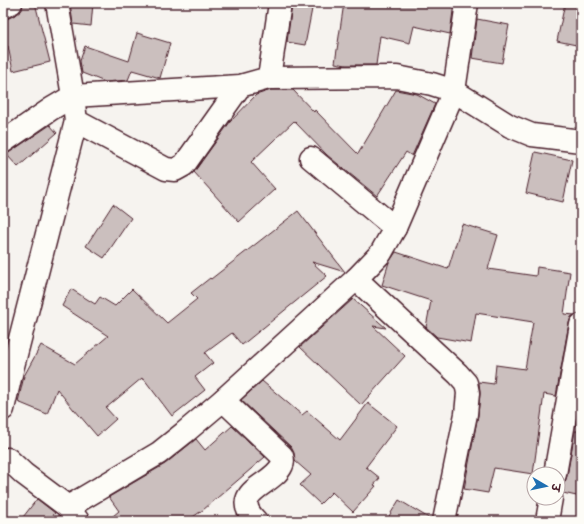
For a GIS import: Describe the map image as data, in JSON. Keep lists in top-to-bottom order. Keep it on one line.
{"north":"right"}
